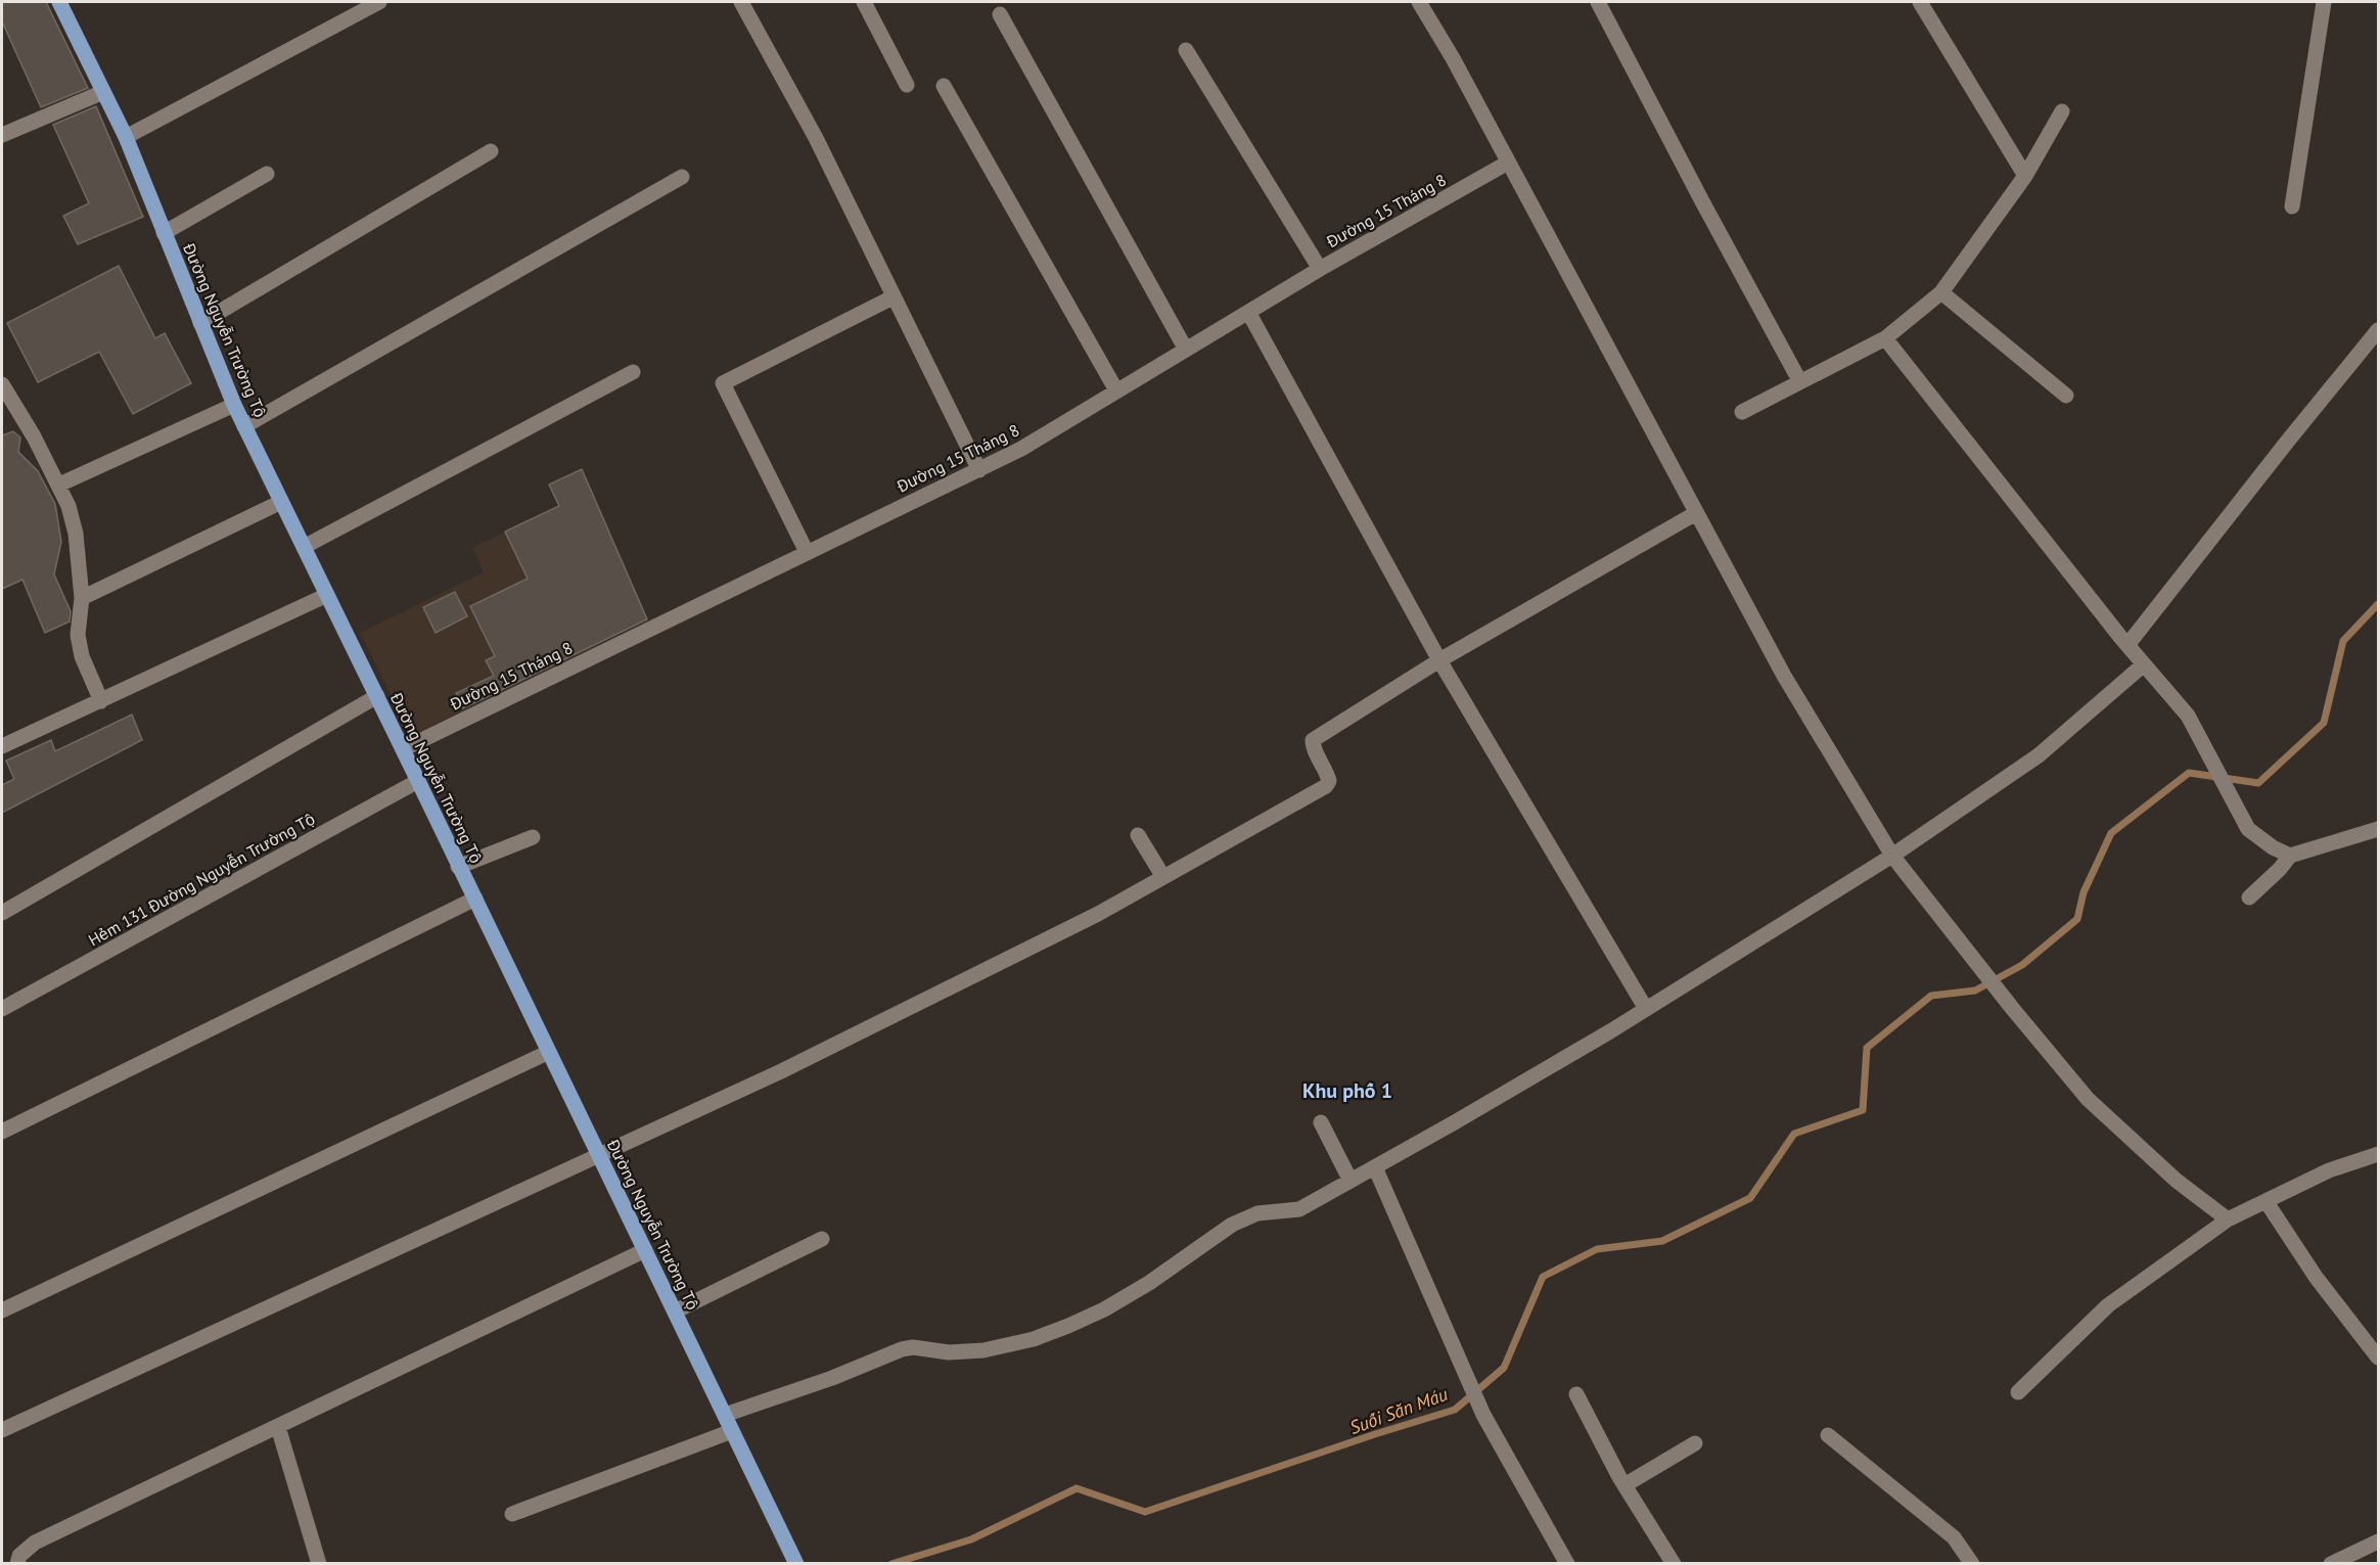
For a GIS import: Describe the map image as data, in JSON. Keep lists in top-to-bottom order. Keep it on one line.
{"streets":{"main road":["Đường Nguyễn Trường Tộ"],"street":["Đường 15 Tháng 8","Hẻm 131 Đường Nguyễn Trường Tộ"]},"crossings":[["Đường 15 Tháng 8","Đường Nguyễn Trường Tộ"],["Đường Nguyễn Trường Tộ","Hẻm 131 Đường Nguyễn Trường Tộ"]],"districts":["Khu phố 1"],"water":["Suối Săn Máu"]}
